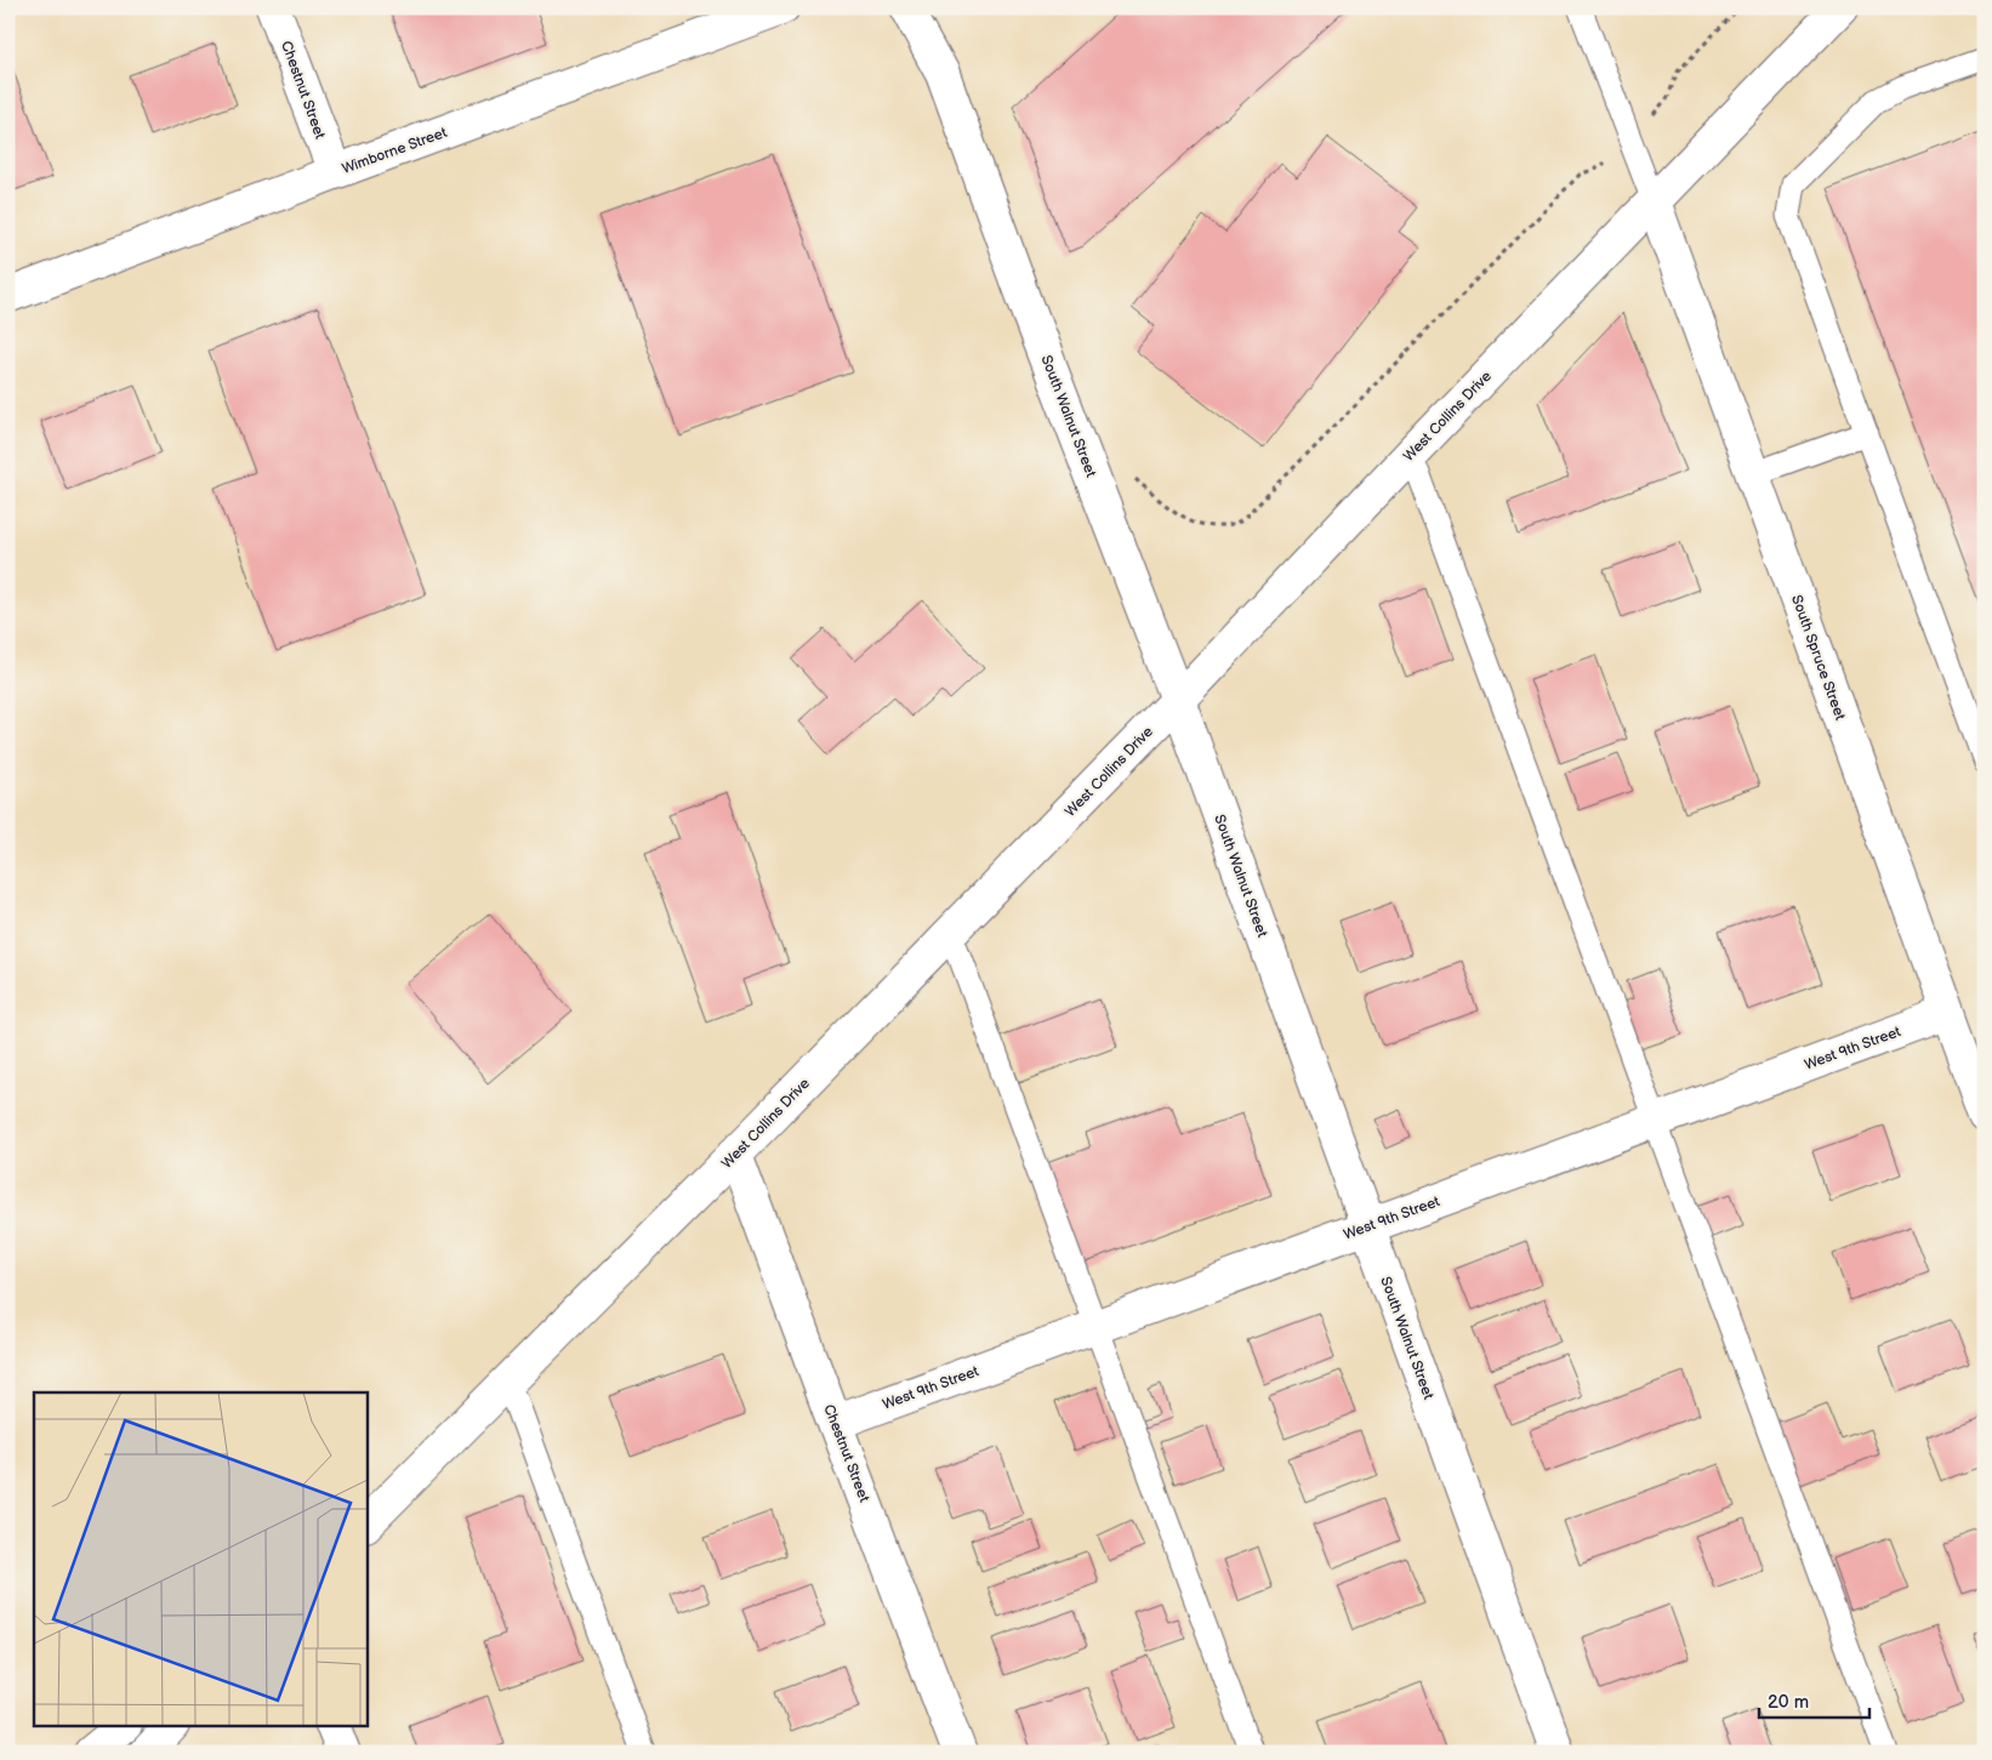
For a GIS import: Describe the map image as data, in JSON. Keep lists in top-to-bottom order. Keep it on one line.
{"streets":{"street":["Chestnut Street","Wimborne Street","South Walnut Street","West Collins Drive","South Spruce Street","West 9th Street"]},"crossings":[["Chestnut Street","Wimborne Street"],["Chestnut Street","West Collins Drive"],["Chestnut Street","West 9th Street"],["South Walnut Street","West Collins Drive"],["South Walnut Street","West 9th Street"],["West Collins Drive","South Spruce Street"],["South Spruce Street","West 9th Street"]],"scale_bar":"20 m"}
